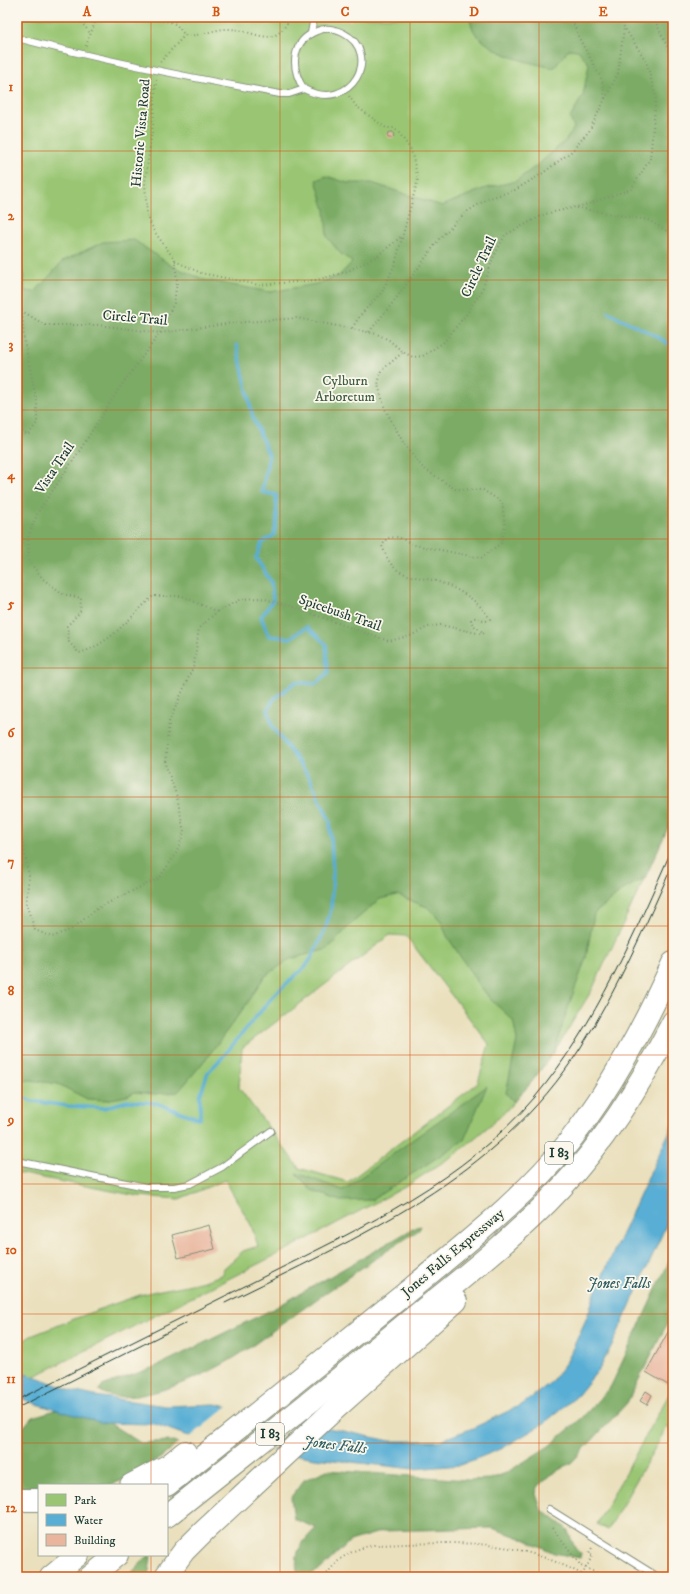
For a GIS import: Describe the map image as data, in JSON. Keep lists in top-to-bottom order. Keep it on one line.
{"streets":{"highway":["I 83","Jones Falls Expressway"],"path":["Historic Vista Road","Circle Trail","Vista Trail","Spicebush Trail"]},"crossings":[["Historic Vista Road","Vista Trail"],["Circle Trail","Vista Trail"],["Circle Trail","Spicebush Trail"],["Vista Trail","Spicebush Trail"],["I 83","Jones Falls Expressway"]],"water":["Jones Falls"],"parks":["Cylburn Arboretum"],"legend":["Park","Water","Building"],"grid":{"columns":["A","B","C","D","E"],"rows":["1","2","3","4","5","6","7","8","9","10","11","12"]}}
